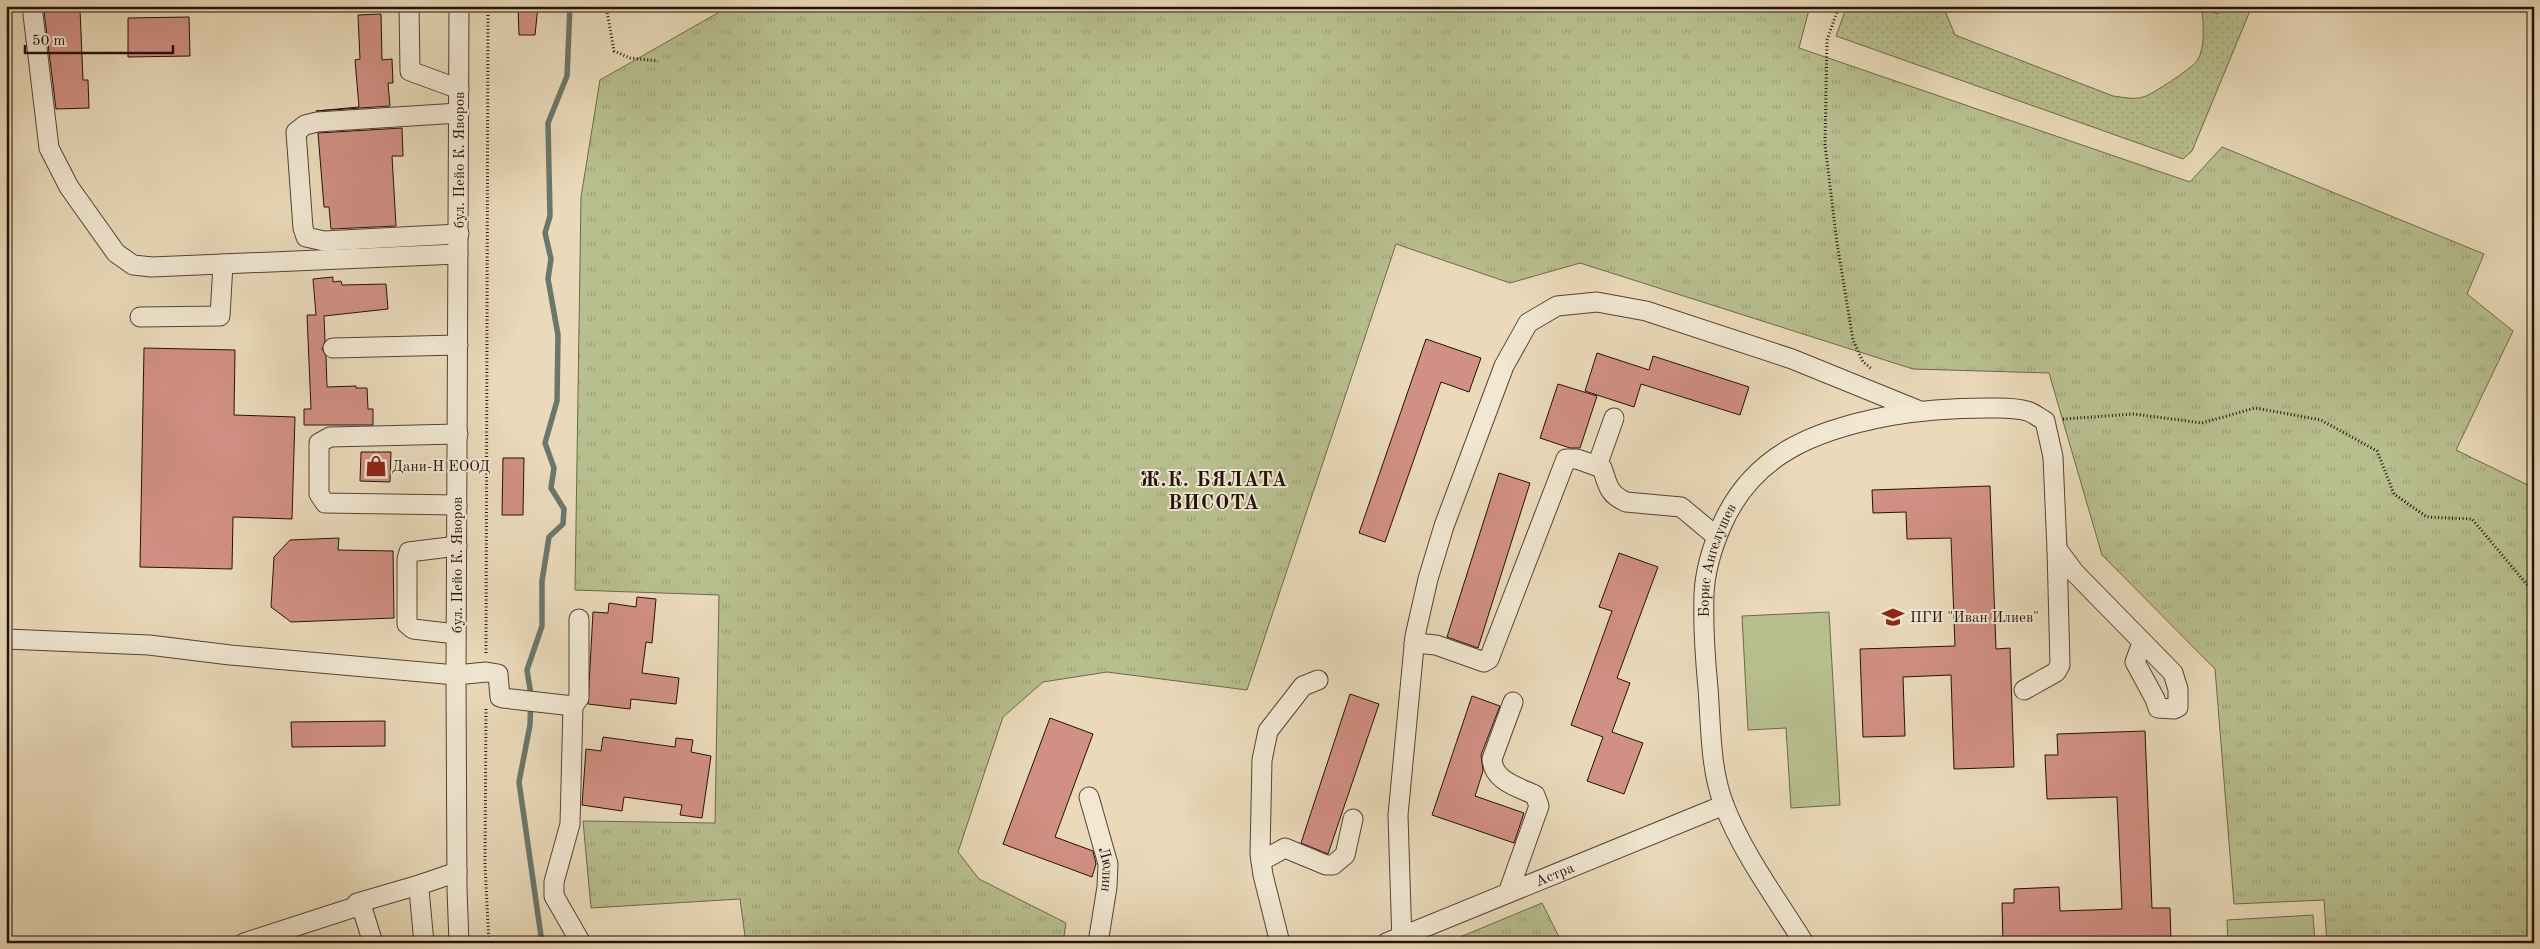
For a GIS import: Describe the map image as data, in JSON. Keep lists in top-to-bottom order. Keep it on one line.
{"streets":{"street":["бул. Пейо К. Яворов","Борис Ангелушев","Люлин","Астра"]},"crossings":[["Борис Ангелушев","Астра"]],"districts":["Ж.К. БЯЛАТА ВИСОТА"],"places":{"shop":["Дани-Н ЕООД"],"school or university":["ПГИ \"Иван Илиев\""]},"scale_bar":"50 m"}
